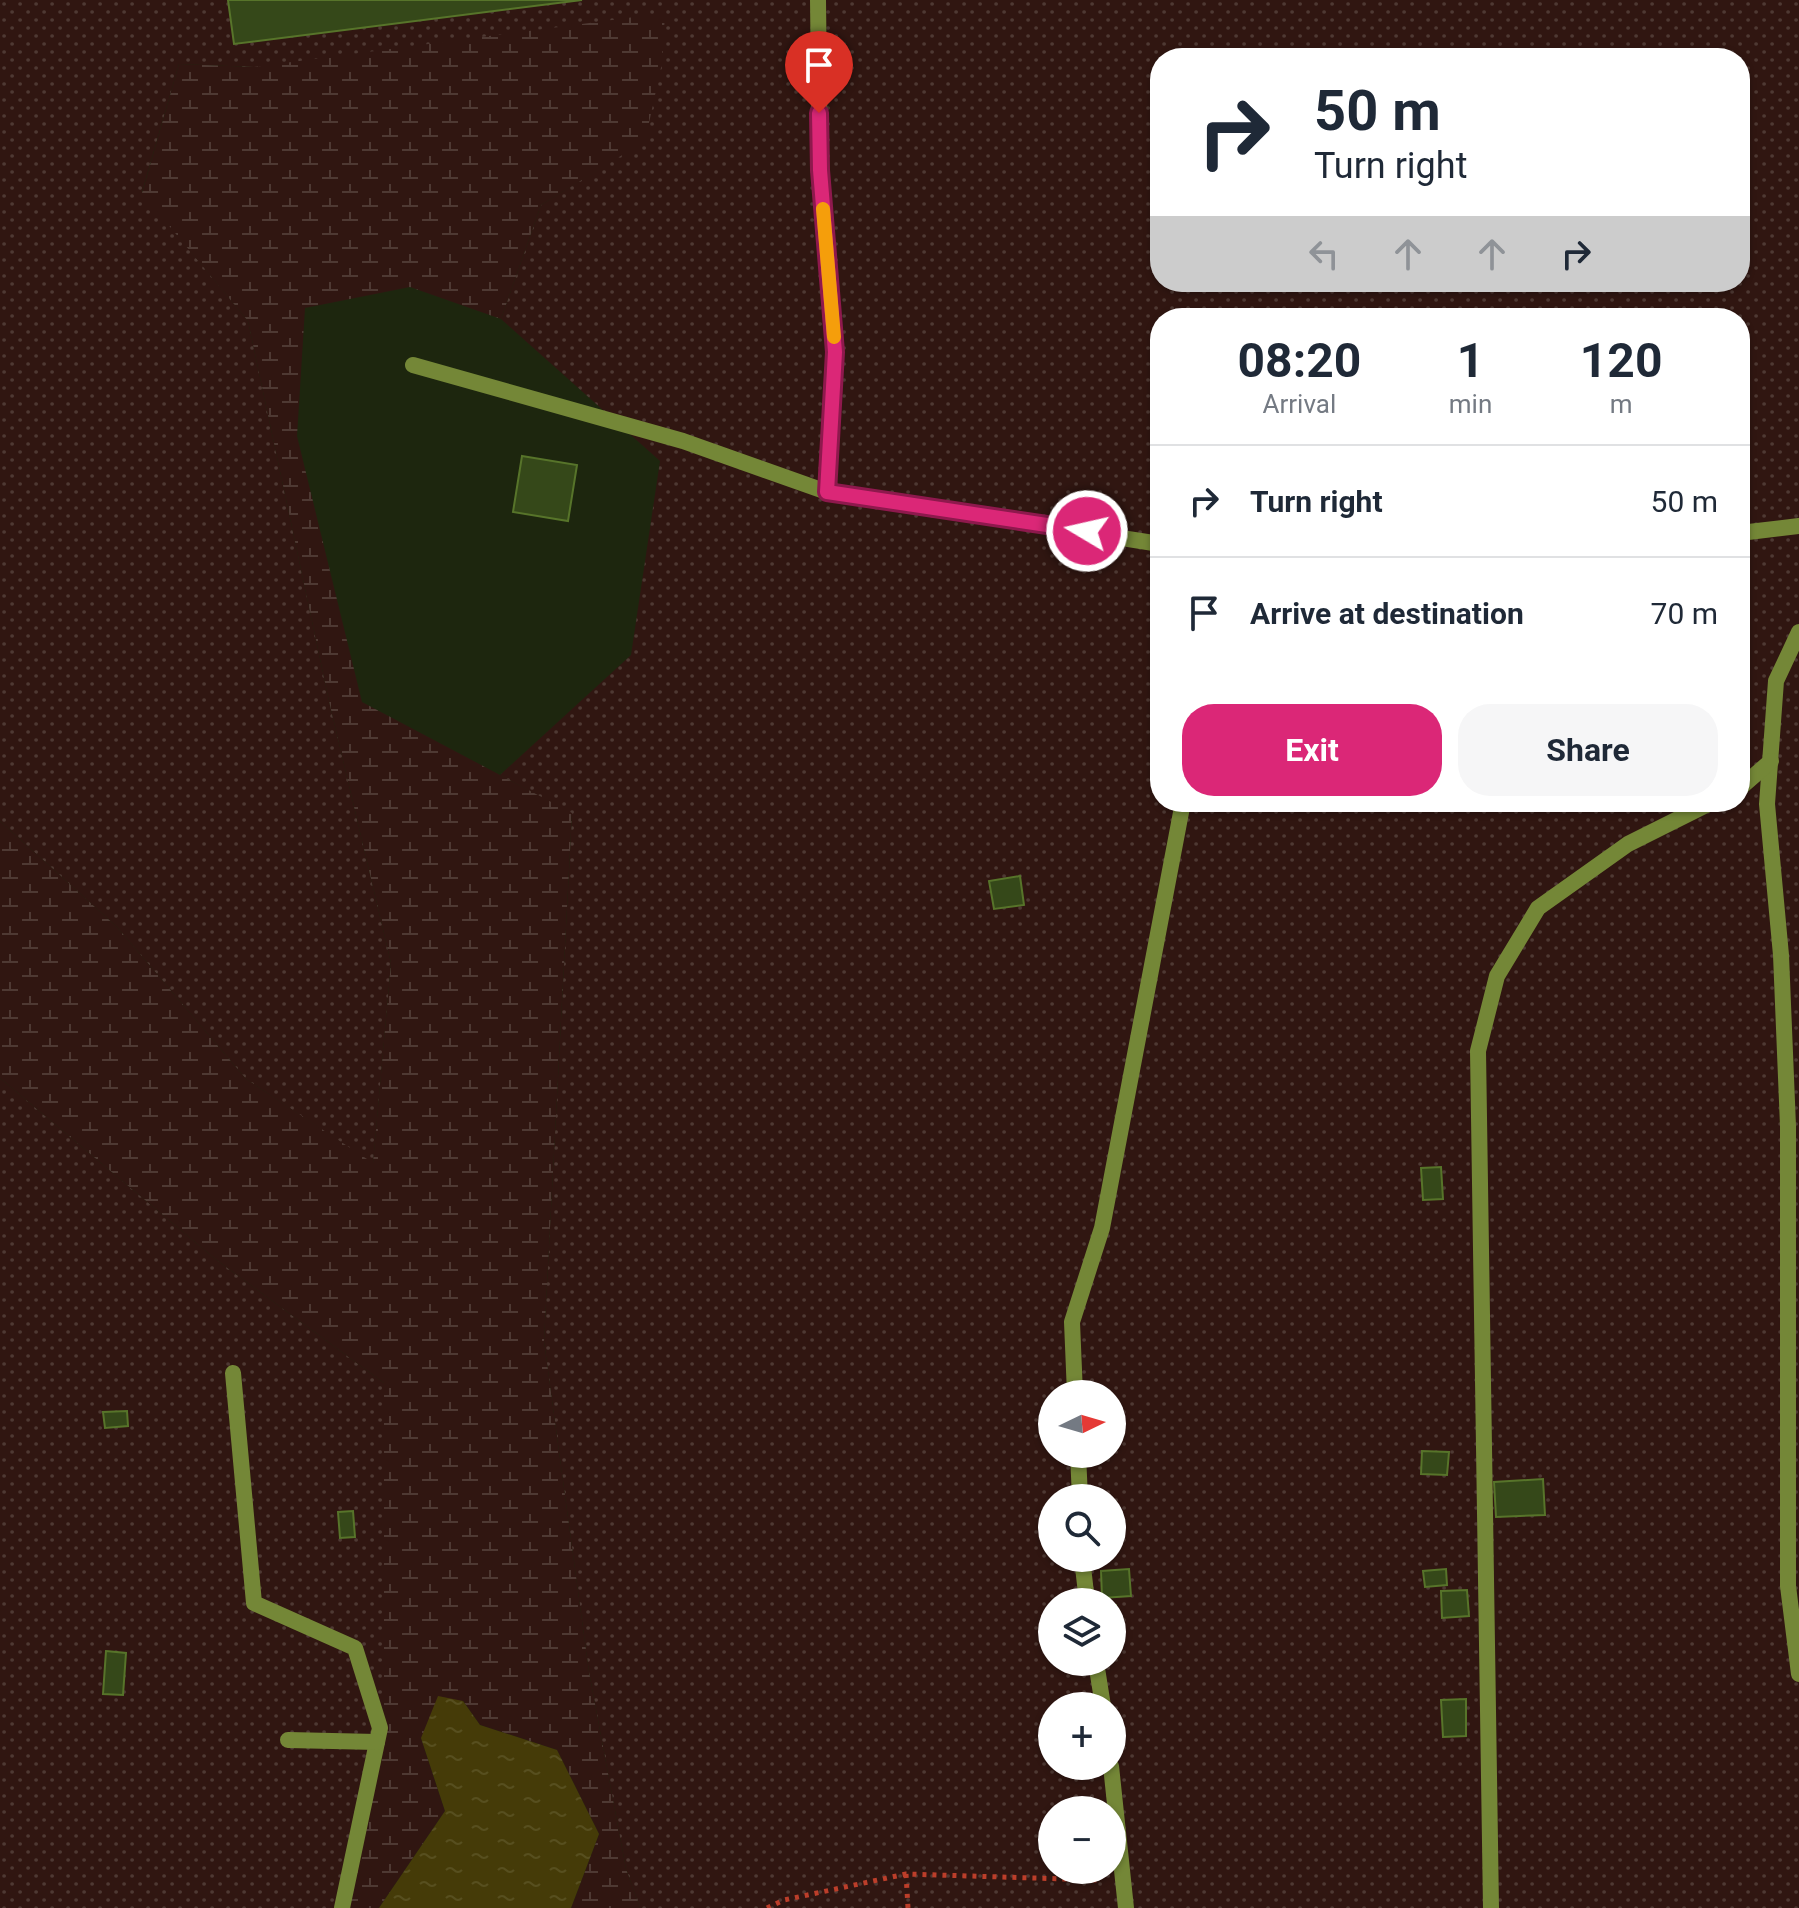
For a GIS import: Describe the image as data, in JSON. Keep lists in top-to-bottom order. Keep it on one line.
{"north":"right","page":{"turn":["50 m","Turn right"],"eta":["08:20","Arrival","1","min","120","m"],"list":[{"name":"Turn right","value":"50 m"},{"name":"Arrive at destination","value":"70 m"}],"buttons":["Exit","Share"],"map_buttons":["+","−"]}}
